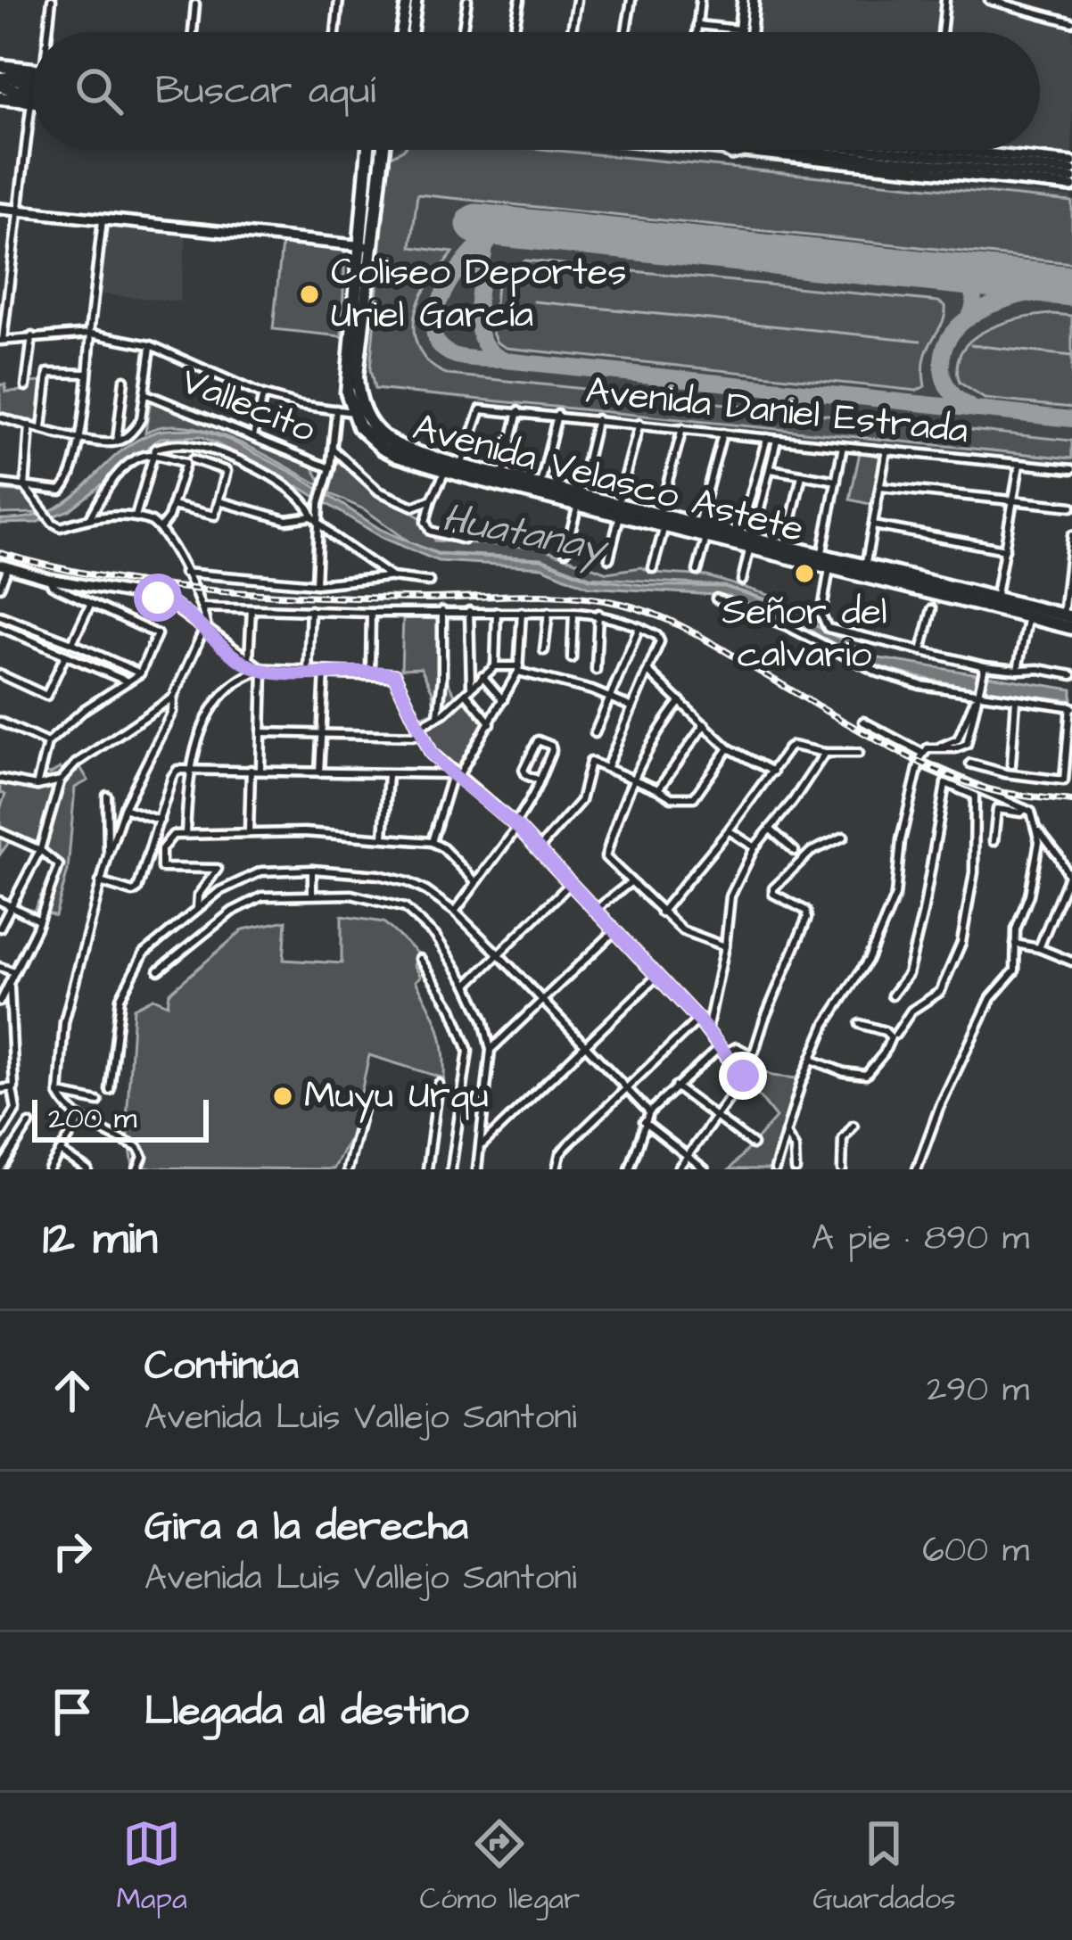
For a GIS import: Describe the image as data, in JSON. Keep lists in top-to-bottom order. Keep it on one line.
{"streets":{"highway":["Avenida Velasco Astete"],"street":["Vallecito","Avenida Daniel Estrada"]},"crossings":[["Avenida Daniel Estrada","Avenida Velasco Astete"]],"water":["Huatanay"],"places":["Coliseo Deportes Uriel García","Señor del calvario","Muyu Urqu"],"scale_bar":"200 m","page":{"search":"Buscar aquí","scale":"200 m","heading":["12 min","A pie · 890 m"],"list":[["Continúa","Avenida Luis Vallejo Santoni","290 m"],["Gira a la derecha","Avenida Luis Vallejo Santoni","600 m"],"Llegada al destino"],"nav":["Mapa","Cómo llegar","Guardados"]}}
